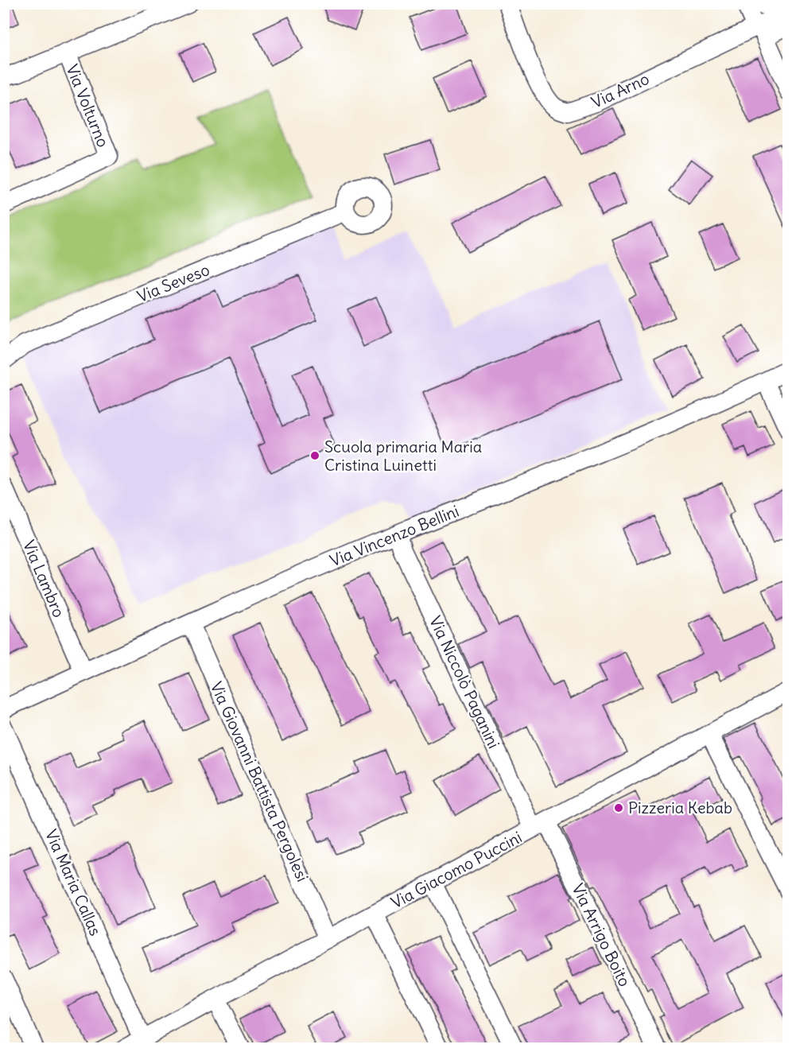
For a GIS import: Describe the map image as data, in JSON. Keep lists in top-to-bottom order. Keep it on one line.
{"streets":{"street":["Via Arno","Via Volturno","Via Seveso","Via Vincenzo Bellini","Via Lambro","Via Niccolò Paganini","Via Giovanni Battista Pergolesi","Via Giacomo Puccini","Via Maria Callas","Via Arrigo Boito"]},"crossings":[["Via Vincenzo Bellini","Via Lambro"],["Via Vincenzo Bellini","Via Niccolò Paganini"],["Via Vincenzo Bellini","Via Giovanni Battista Pergolesi"],["Via Niccolò Paganini","Via Giacomo Puccini"],["Via Niccolò Paganini","Via Arrigo Boito"],["Via Giovanni Battista Pergolesi","Via Giacomo Puccini"],["Via Giacomo Puccini","Via Maria Callas"],["Via Giacomo Puccini","Via Arrigo Boito"]],"places":["Scuola primaria Maria Cristina Luinetti","Pizzeria Kebab"]}
